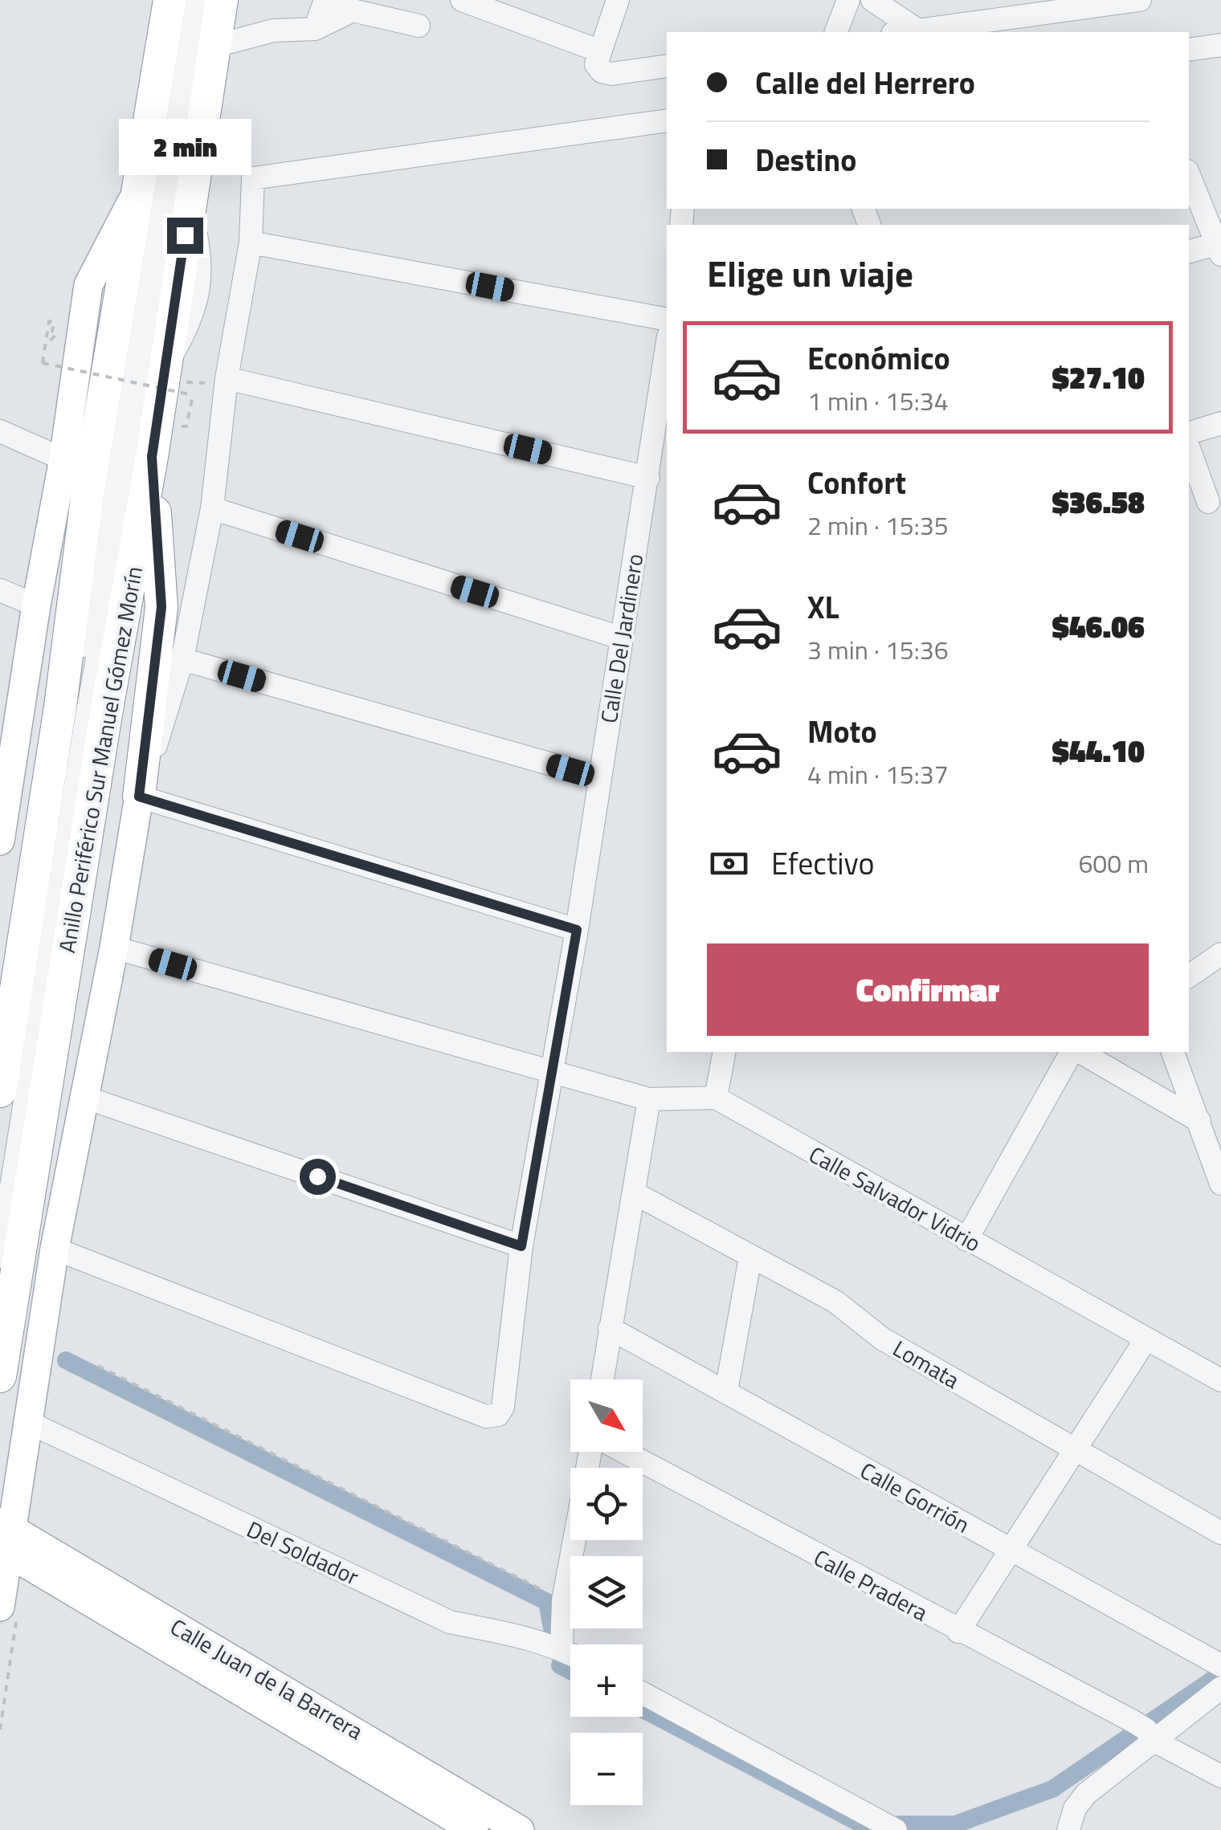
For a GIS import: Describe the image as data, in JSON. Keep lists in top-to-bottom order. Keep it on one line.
{"streets":{"highway":["Anillo Periférico Sur Manuel Gómez Morín"],"main road":["Calle Juan de la Barrera"],"street":["Calle Del Jardinero","Calle Salvador Vidrio","Lomata","Calle Gorrión","Del Soldador","Calle Pradera"]},"north":"bottom right","page":{"banner":["Calle del Herrero","Destino"],"bubble":"2 min","heading":"Elige un viaje","list":[{"name":"Económico","note":"1 min · 15:34","value":"$27.10"},{"name":"Confort","note":"2 min · 15:35","value":"$36.58"},{"name":"XL","note":"3 min · 15:36","value":"$46.06"},{"name":"Moto","note":"4 min · 15:37","value":"$44.10"}],"pay":["Efectivo","600 m"],"buttons":"Confirmar","map_buttons":["+","−"]}}
